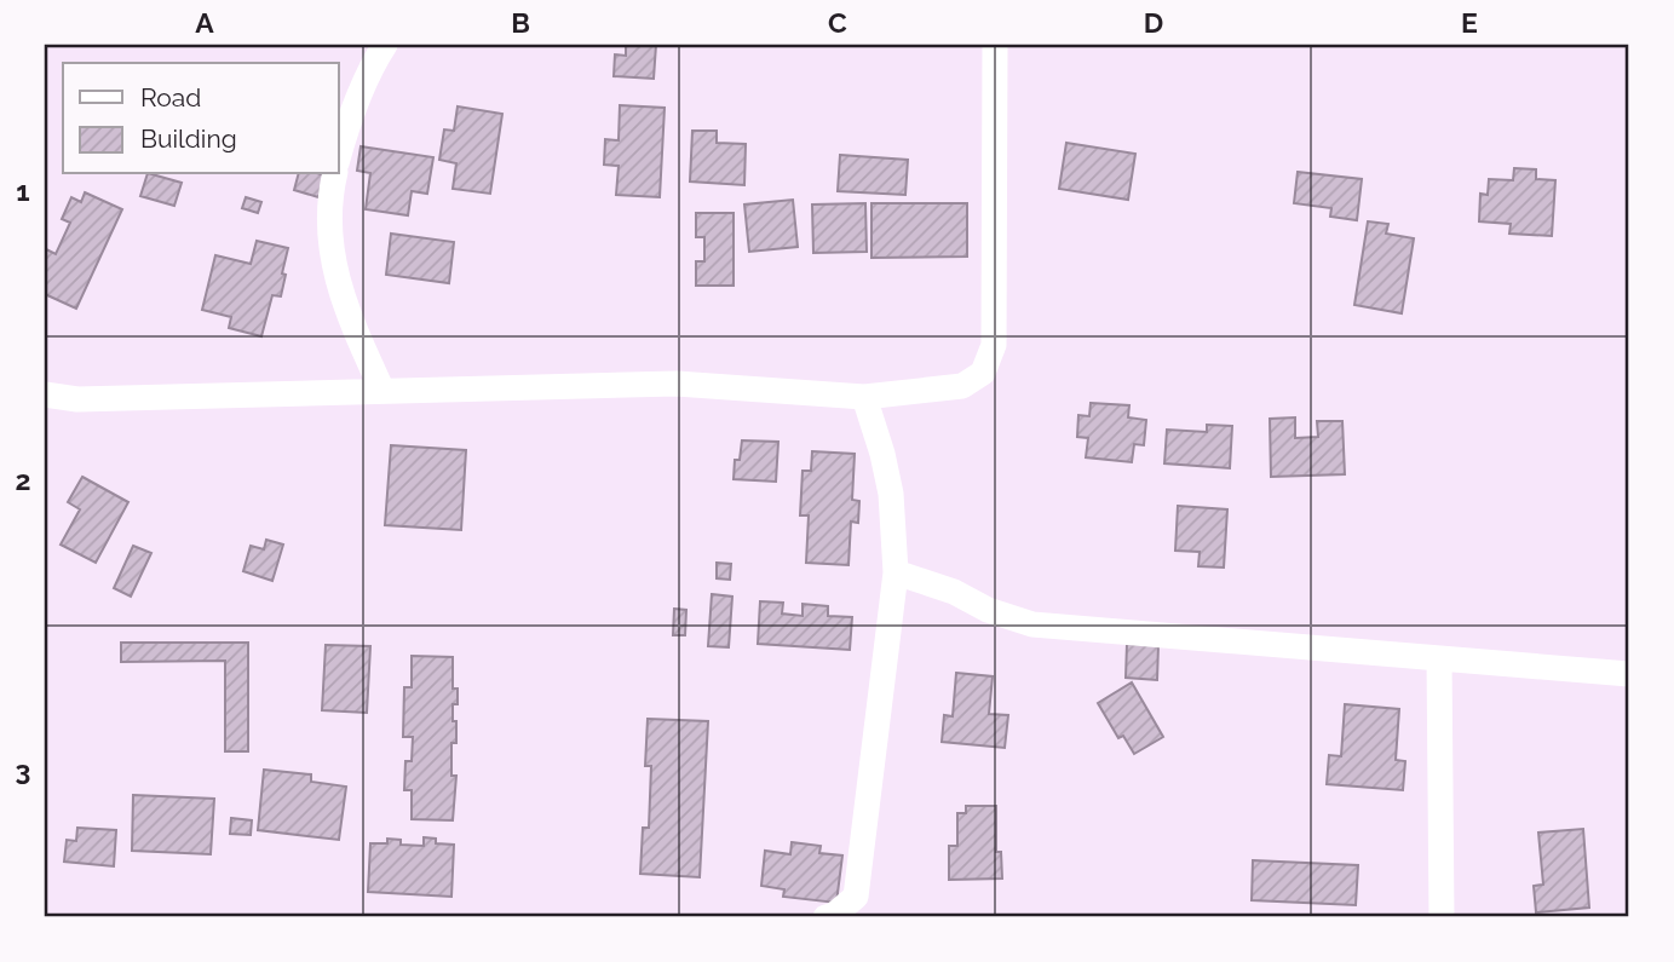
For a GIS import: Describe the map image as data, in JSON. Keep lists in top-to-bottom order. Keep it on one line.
{"legend":["Road","Building"],"grid":{"columns":["A","B","C","D","E"],"rows":["1","2","3"]}}
